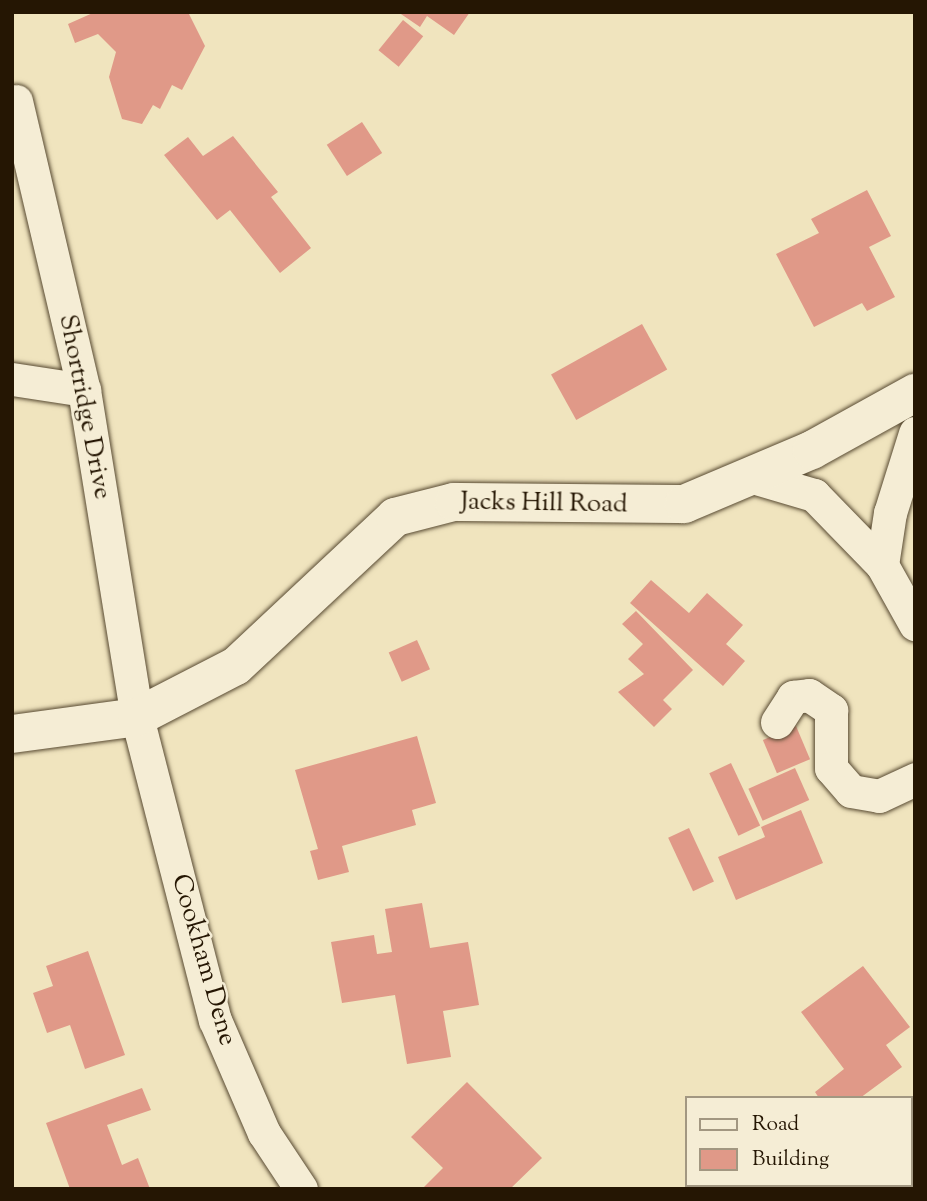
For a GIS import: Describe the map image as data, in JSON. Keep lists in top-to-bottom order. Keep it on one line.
{"streets":{"street":["Shortridge Drive","Jacks Hill Road","Cookham Dene"]},"crossings":[["Shortridge Drive","Jacks Hill Road"],["Shortridge Drive","Cookham Dene"],["Jacks Hill Road","Cookham Dene"]],"legend":["Road","Building"]}
